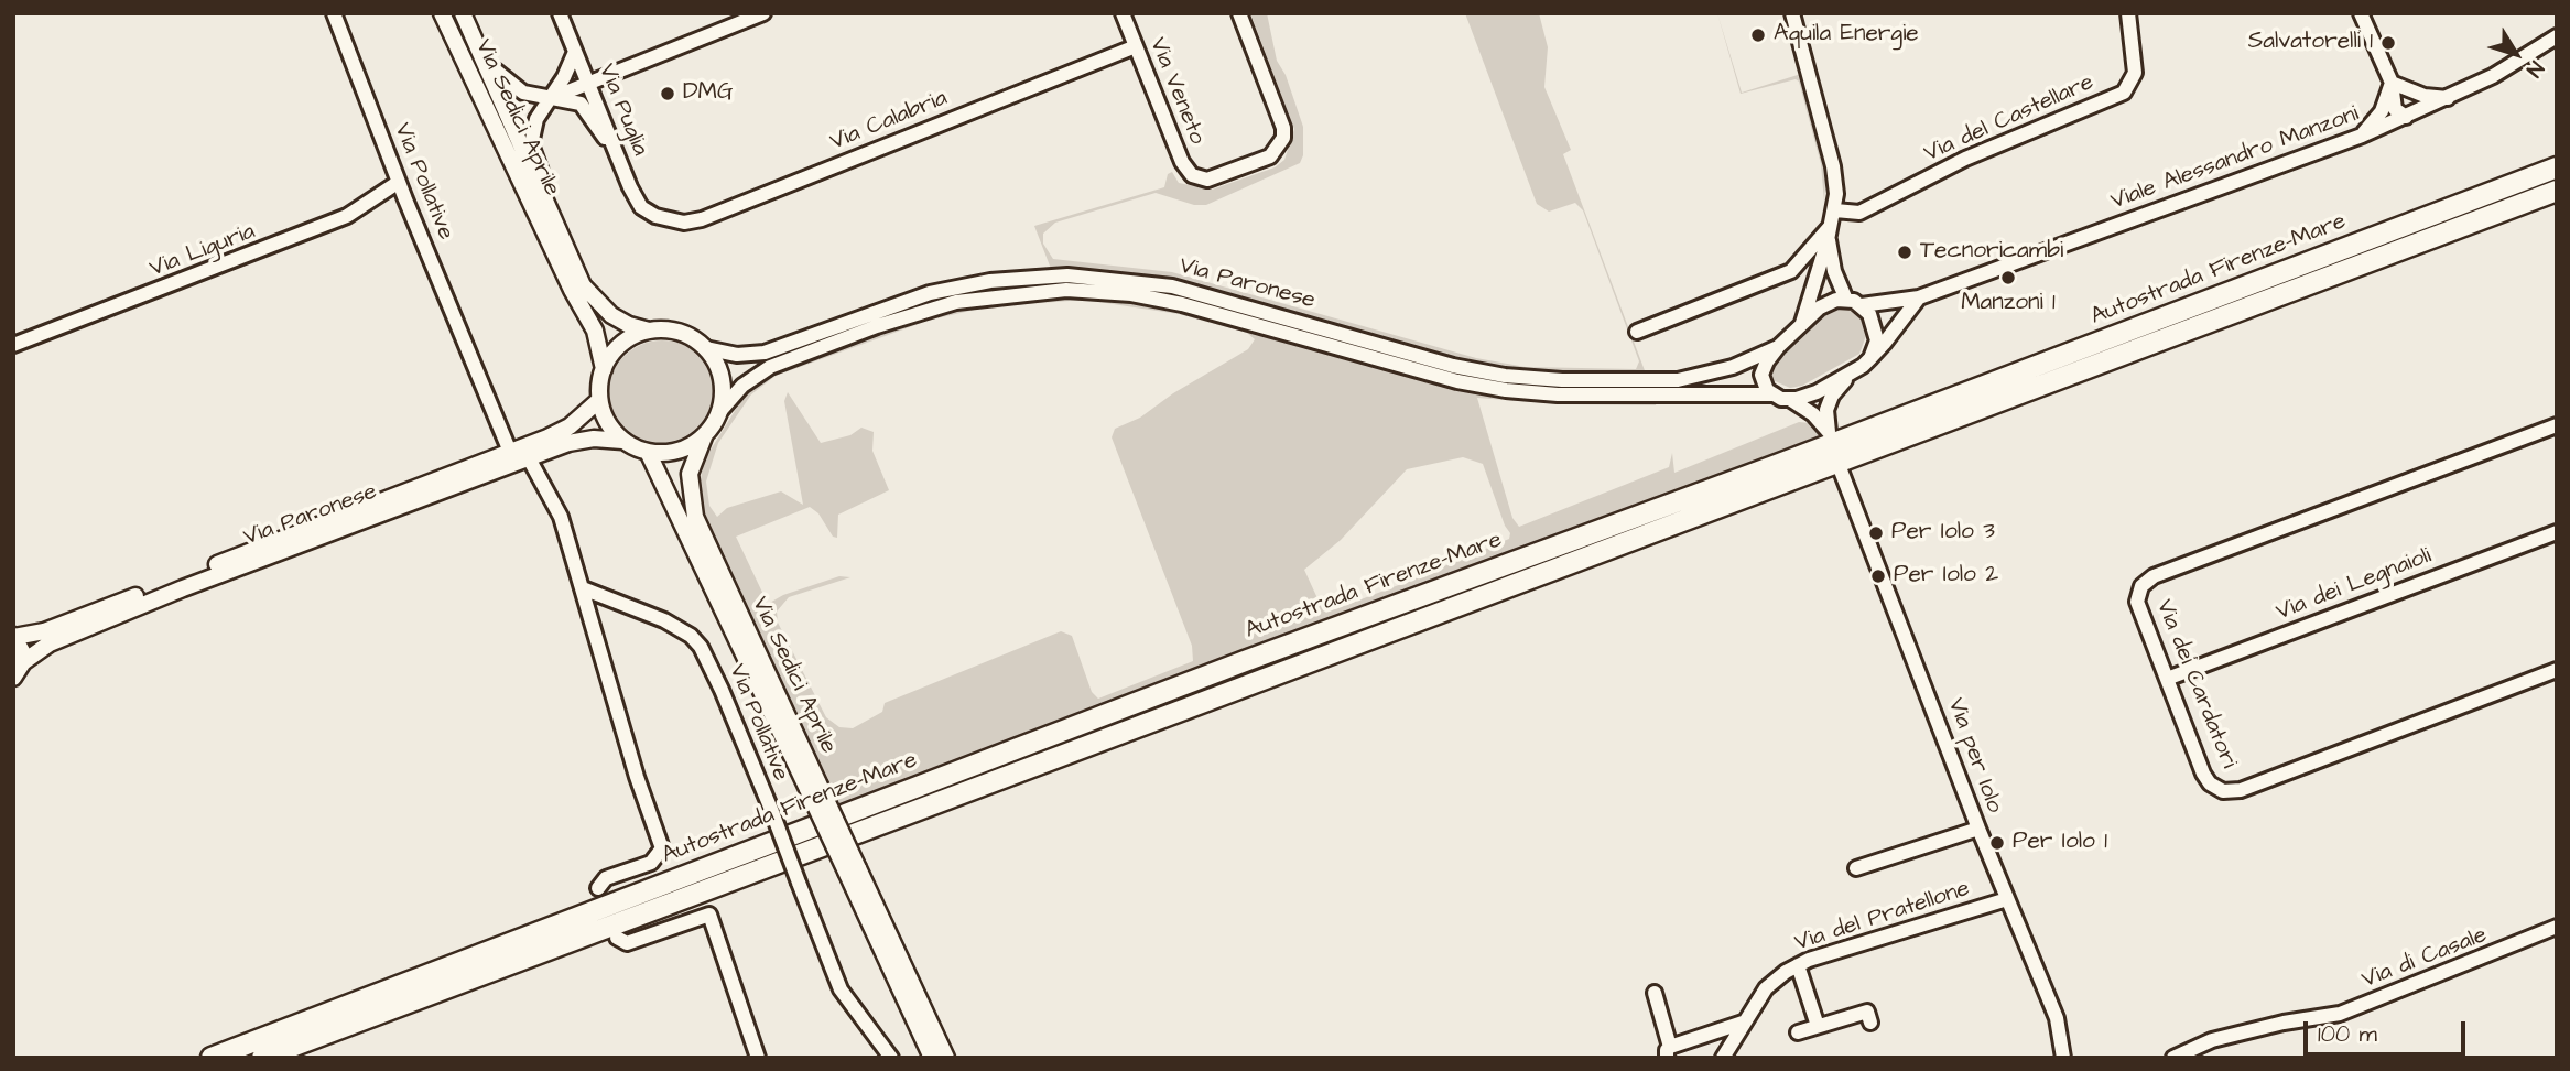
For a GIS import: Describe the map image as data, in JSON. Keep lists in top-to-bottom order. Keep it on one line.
{"streets":{"highway":["Autostrada Firenze-Mare"],"main road":["Via Sedici Aprile","Via Paronese"],"street":["Via Veneto","Via Puglia","Via del Castellare","Via Calabria","Viale Alessandro Manzoni","Via Pollative","Via Liguria","Via dei Legnaioli","Via dei Cardatori","Via per Iolo","Via del Pratellone","Via di Casale"]},"crossings":[["Via Veneto","Via Calabria"],["Via Puglia","Via Calabria"],["Via Sedici Aprile","Via Paronese"],["Via Pollative","Via Liguria"],["Via Pollative","Via Paronese"],["Via dei Legnaioli","Via dei Cardatori"],["Via per Iolo","Via del Pratellone"]],"places":["Aquila Energie","Salvatorelli 1","DMG","Tecnoricambi","Manzoni 1","Per Iolo 3","Per Iolo 2","Per Iolo 1"],"scale_bar":"100 m","north":"bottom right"}
